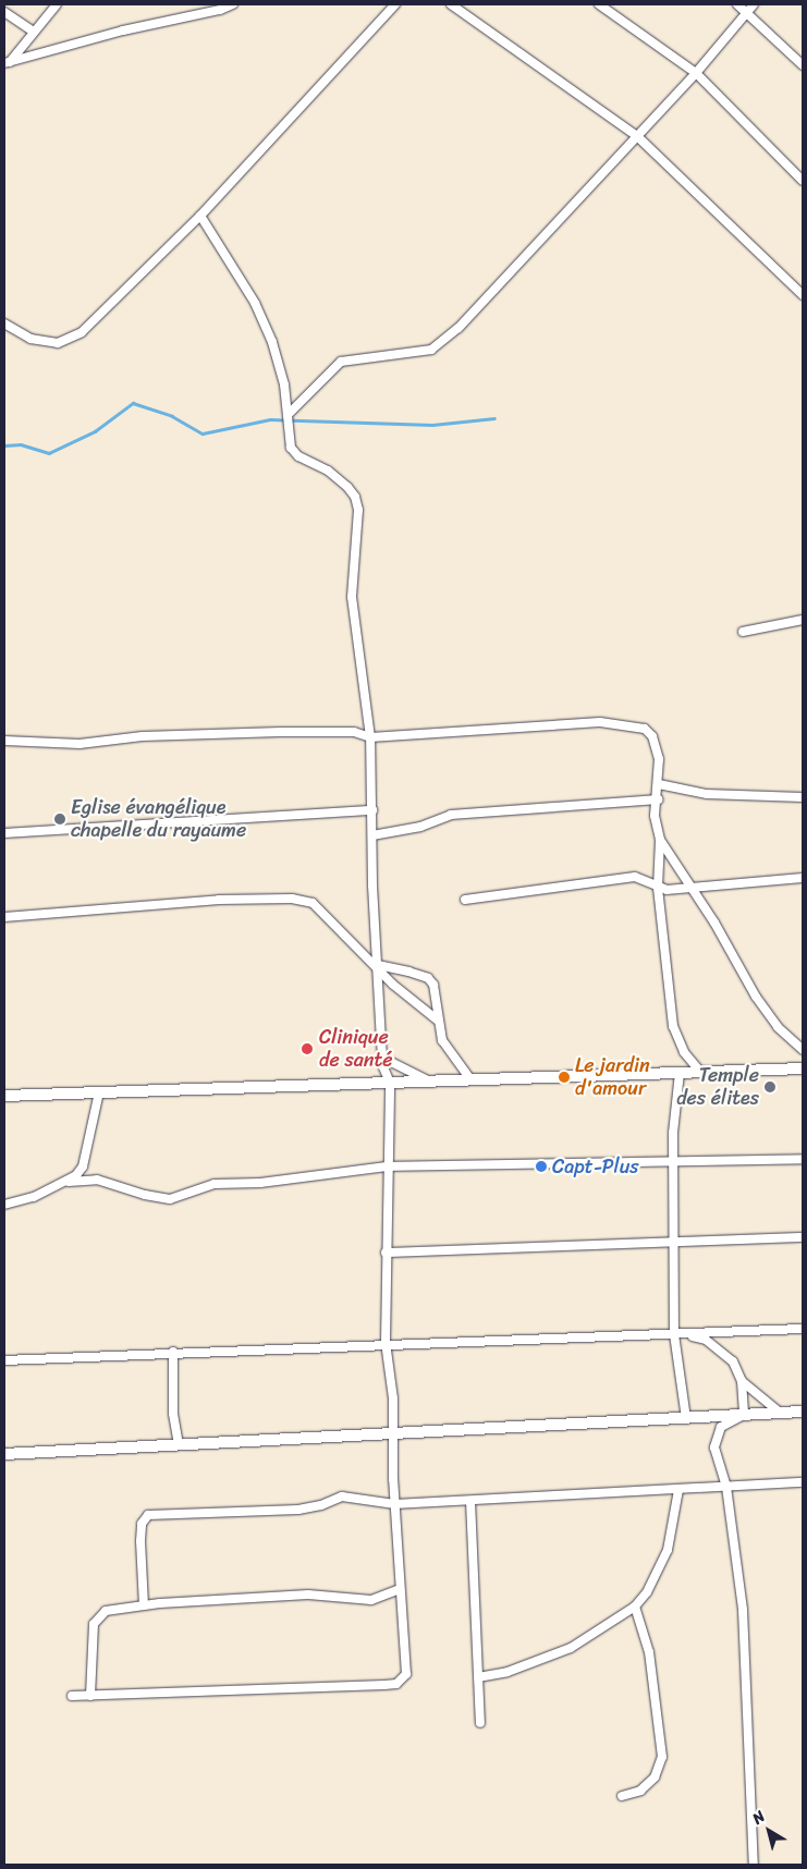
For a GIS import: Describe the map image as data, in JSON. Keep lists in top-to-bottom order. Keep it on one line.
{"places":["Eglise évangélique chapelle du rayaume","Clinique de santé","Le jardin d'amour","Temple des élites","Capt-Plus"],"north":"top left"}
